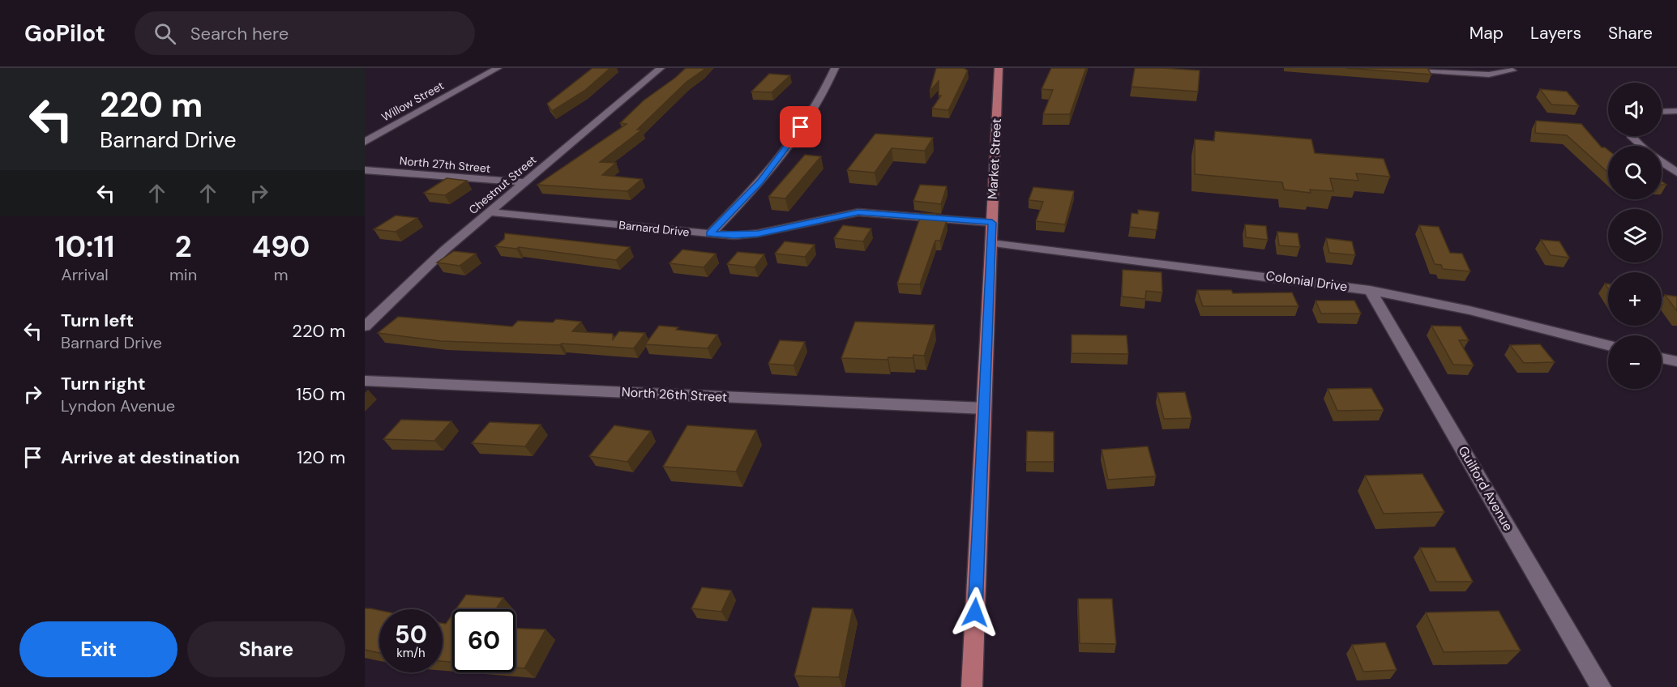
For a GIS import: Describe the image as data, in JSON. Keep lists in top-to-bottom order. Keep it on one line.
{"streets":{"main road":["Market Street"],"street":["Willow Street","North 27th Street","Chestnut Street","Barnard Drive","Colonial Drive","North 26th Street","Guilford Avenue"]},"crossings":[["Market Street","Barnard Drive"],["Market Street","Colonial Drive"],["Market Street","North 26th Street"],["North 27th Street","Chestnut Street"],["Chestnut Street","Barnard Drive"],["Colonial Drive","Guilford Avenue"]],"page":{"header":"GoPilot","search":"Search here","nav":["Map","Layers","Share"],"turn":["220 m","Barnard Drive"],"map_buttons":["+","−"],"eta":["10:11","Arrival","2","min","490","m"],"list":[{"name":"Turn left","note":"Barnard Drive","value":"220 m"},{"name":"Turn right","note":"Lyndon Avenue","value":"150 m"},{"name":"Arrive at destination","value":"120 m"}],"speed":"50 km/h","limit":"60","buttons":["Exit","Share"]}}
